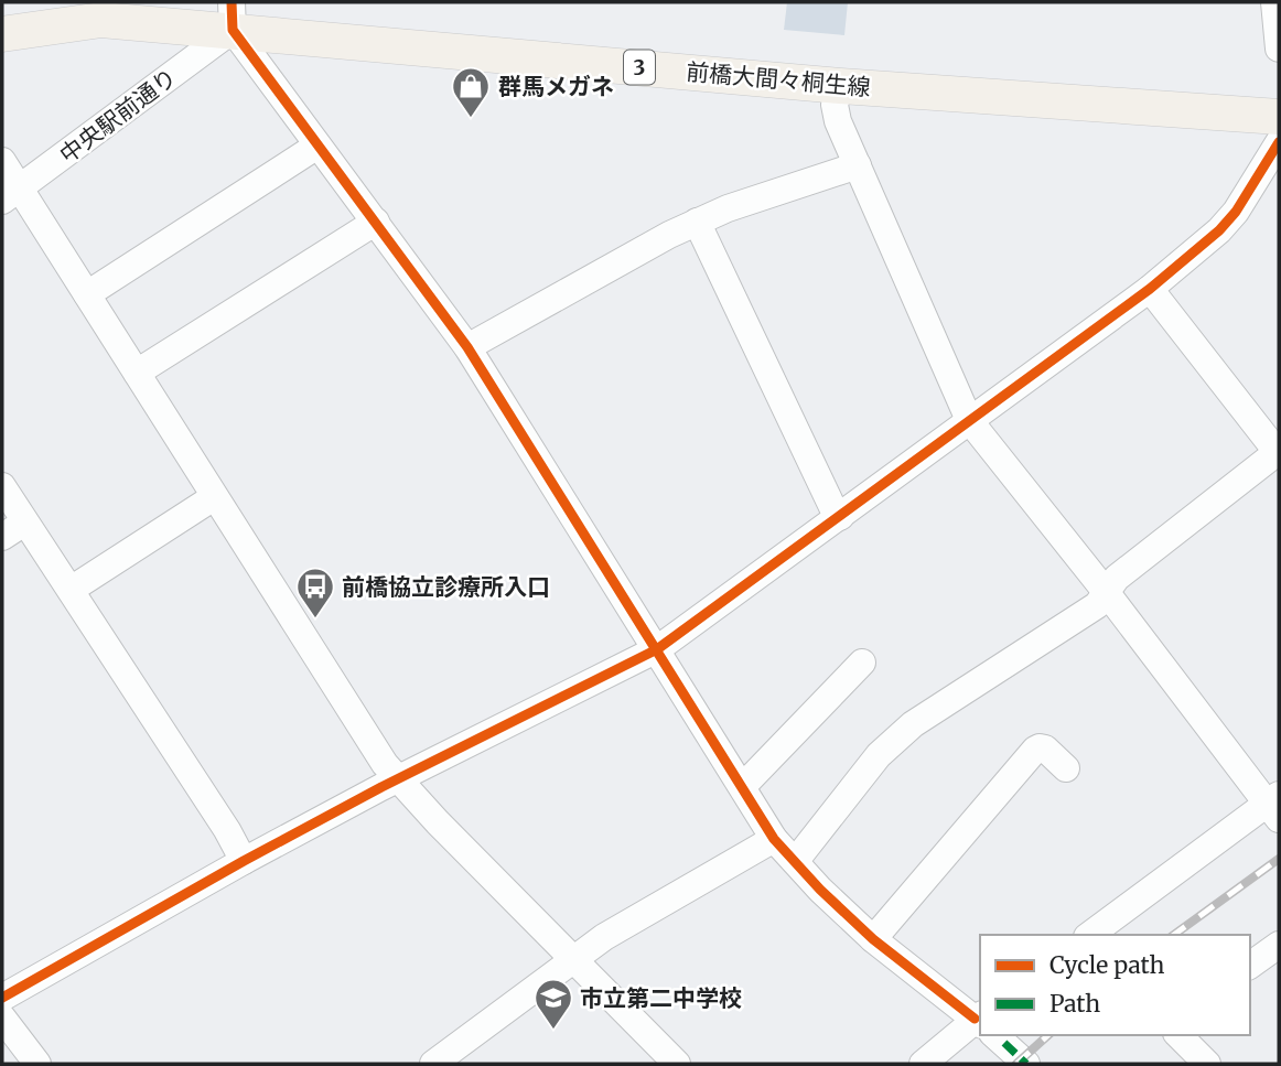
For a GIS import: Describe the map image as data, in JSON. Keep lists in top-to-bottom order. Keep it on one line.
{"streets":{"main road":["3","前橋大間々桐生線"],"street":["中央駅前通り"]},"crossings":[["前橋大間々桐生線","中央駅前通り"]],"places":{"shop":["群馬メガネ"],"bus stop":["前橋協立診療所入口"],"school or university":["市立第二中学校"]},"legend":["Cycle path","Path"]}
